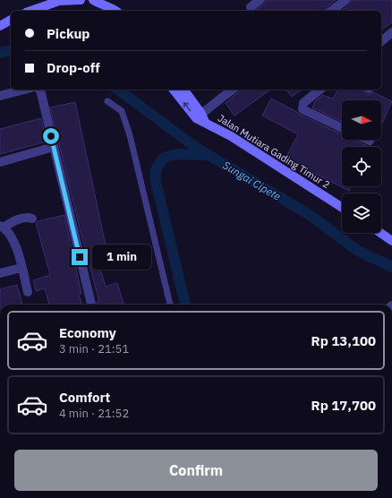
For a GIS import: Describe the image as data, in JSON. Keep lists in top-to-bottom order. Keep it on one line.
{"streets":{"street":["Jalan Mutiara Gading Timur 2"]},"water":["Sungai Cipete"],"north":"right","page":{"banner":["Pickup","Drop-off"],"bubble":"1 min","list":[{"name":"Economy","note":"3 min · 21:51","value":"Rp 13,100"},{"name":"Comfort","note":"4 min · 21:52","value":"Rp 17,700"}],"buttons":"Confirm"}}
